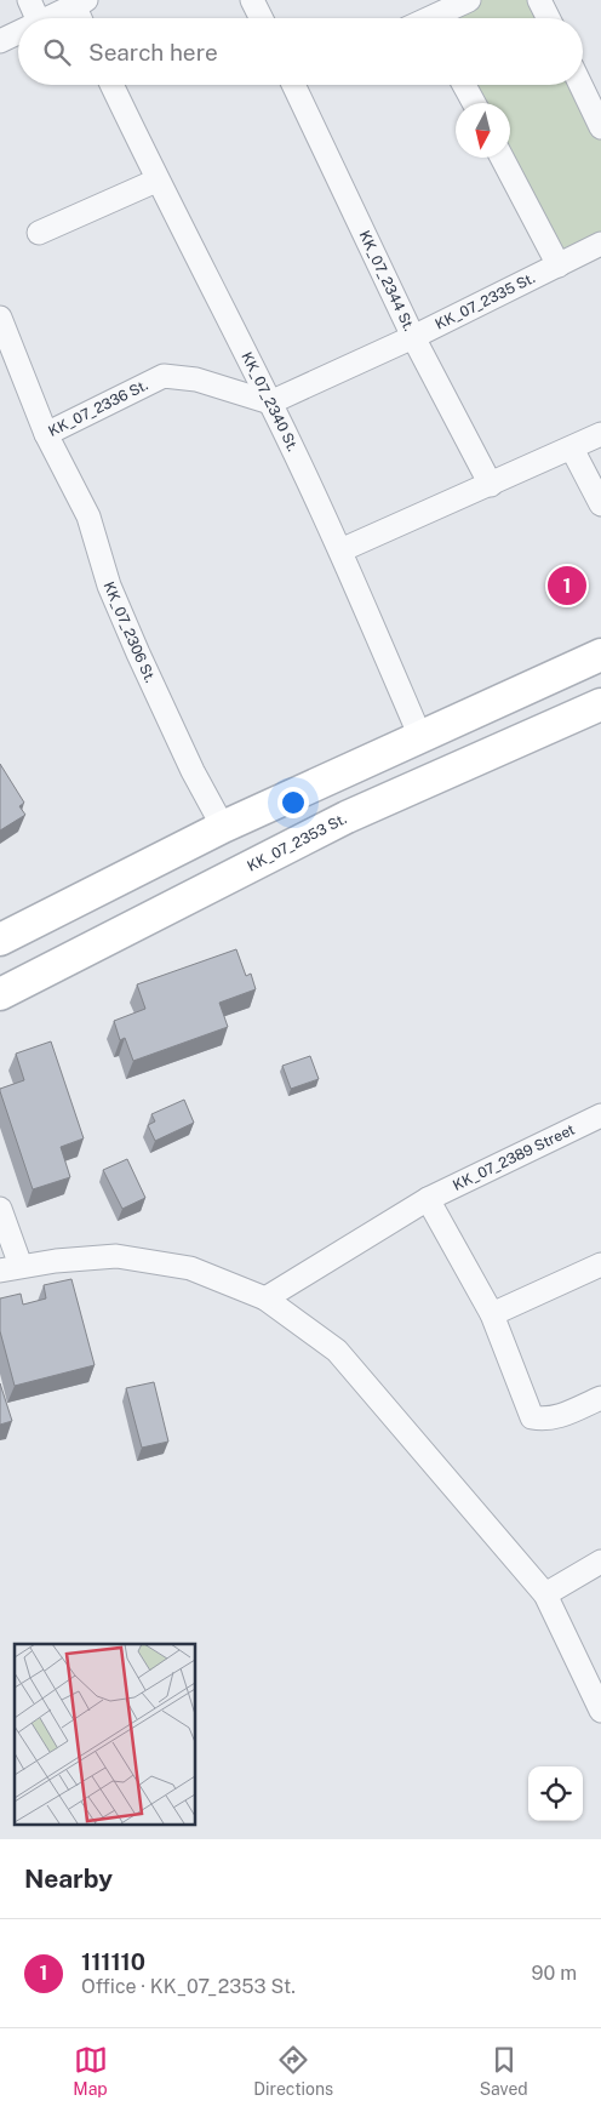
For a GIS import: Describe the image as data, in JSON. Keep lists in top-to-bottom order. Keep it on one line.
{"streets":{"street":["KK_07_2344 St.","KK_07_2335 St.","KK_07_2340 St.","KK_07_2336 St.","KK_07_2306 St.","KK_07_2353 St.","KK_07_2389 Street"]},"crossings":[["KK_07_2344 St.","KK_07_2335 St."],["KK_07_2335 St.","KK_07_2340 St."],["KK_07_2335 St.","KK_07_2336 St."],["KK_07_2340 St.","KK_07_2336 St."],["KK_07_2336 St.","KK_07_2306 St."]],"north":"bottom","page":{"search":"Search here","pins":"1","heading":"Nearby","list":[{"mark":"1","name":"111110","note":"Office · KK_07_2353 St.","value":"90 m"}],"nav":["Map","Directions","Saved"]}}
